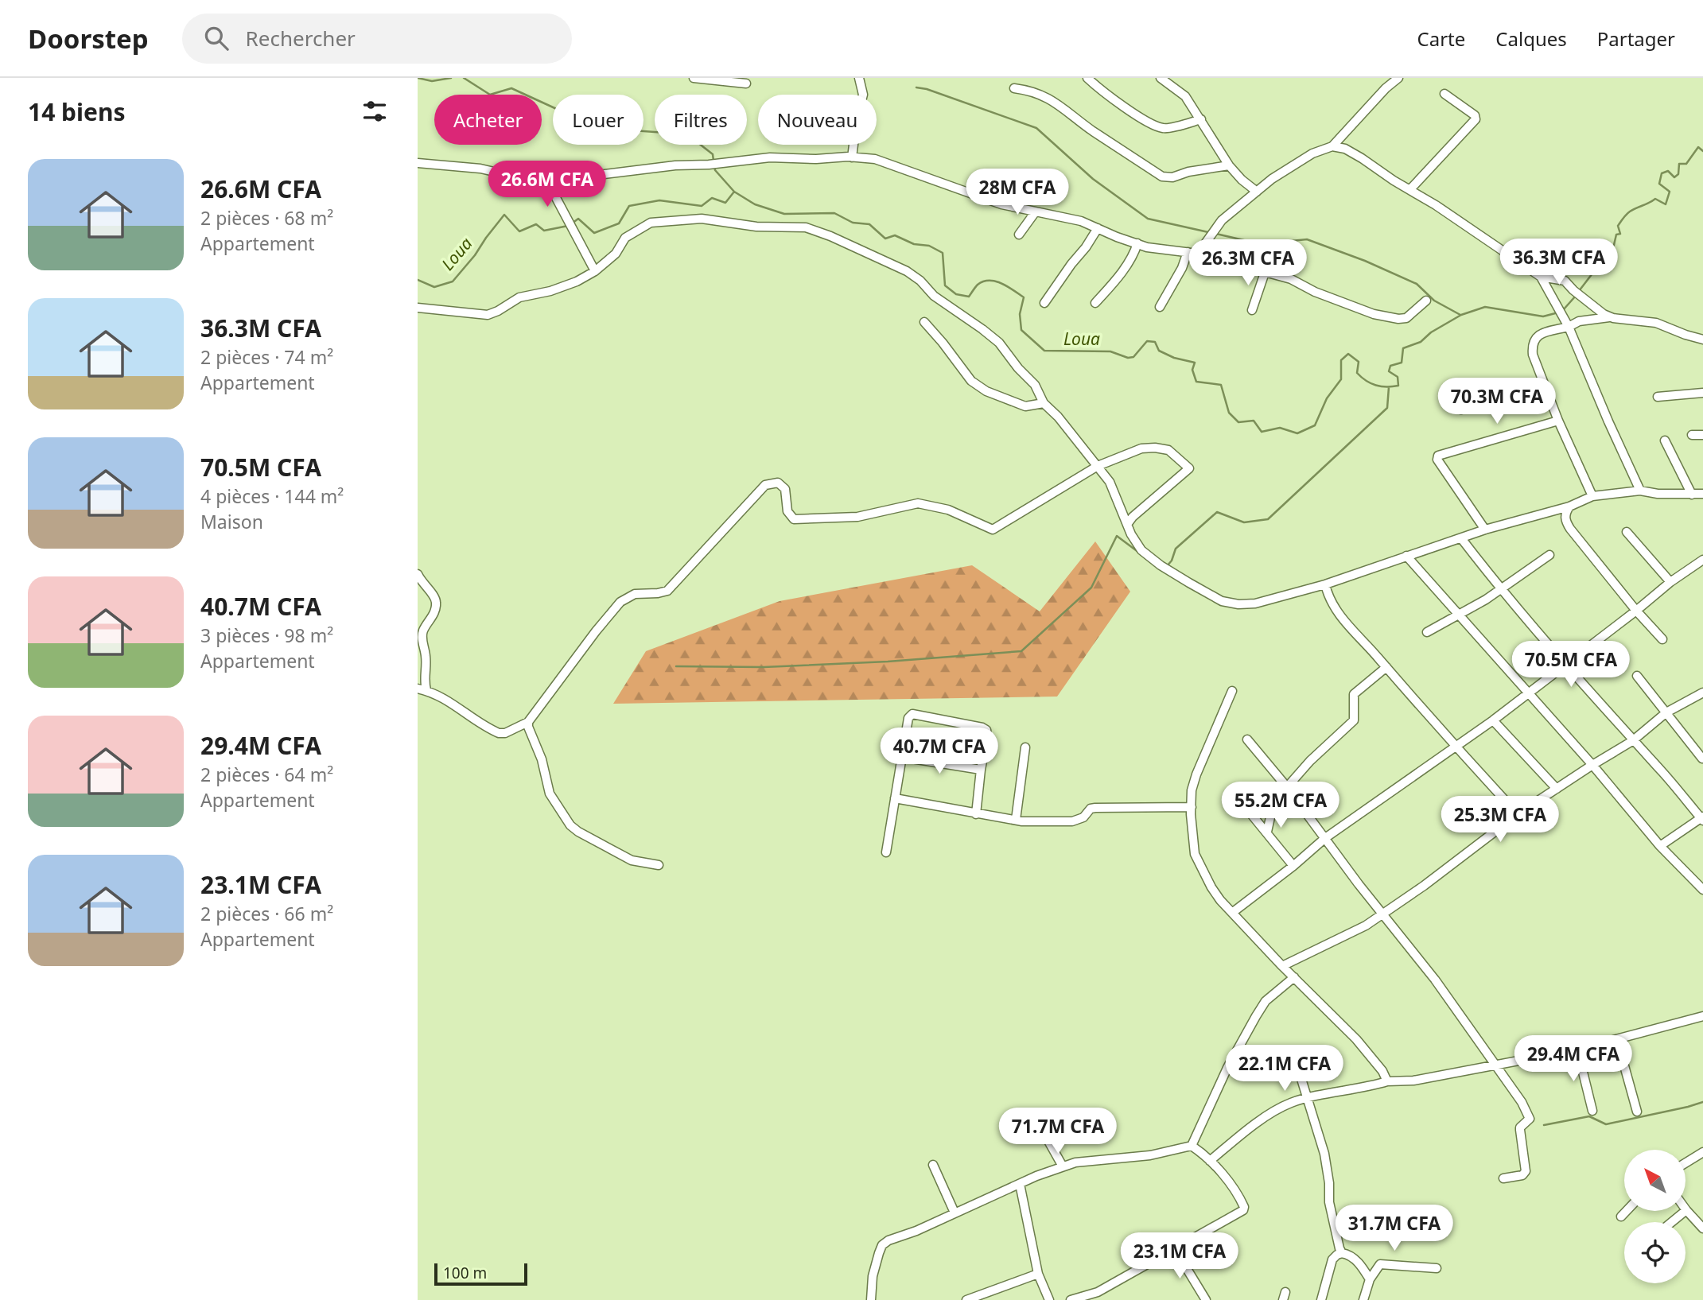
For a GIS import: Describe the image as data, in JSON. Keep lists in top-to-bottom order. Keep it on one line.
{"water":["Loua"],"scale_bar":"100 m","north":"top left","page":{"header":"Doorstep","search":"Rechercher","nav":["Carte","Calques","Partager"],"heading":"14 biens","chip":["Acheter","Louer","Filtres","Nouveau"],"list":[{"name":"26.6M CFA","note":"2 pièces · 68 m² · Appartement"},{"name":"36.3M CFA","note":"2 pièces · 74 m² · Appartement"},{"name":"70.5M CFA","note":"4 pièces · 144 m² · Maison"},{"name":"40.7M CFA","note":"3 pièces · 98 m² · Appartement"},{"name":"29.4M CFA","note":"2 pièces · 64 m² · Appartement"},{"name":"23.1M CFA","note":"2 pièces · 66 m² · Appartement"}],"price":["26.6M CFA","28M CFA","36.3M CFA","26.3M CFA","70.3M CFA","70.5M CFA","40.7M CFA","55.2M CFA","25.3M CFA","29.4M CFA","22.1M CFA","71.7M CFA","31.7M CFA","23.1M CFA"],"scale":"100 m"}}
